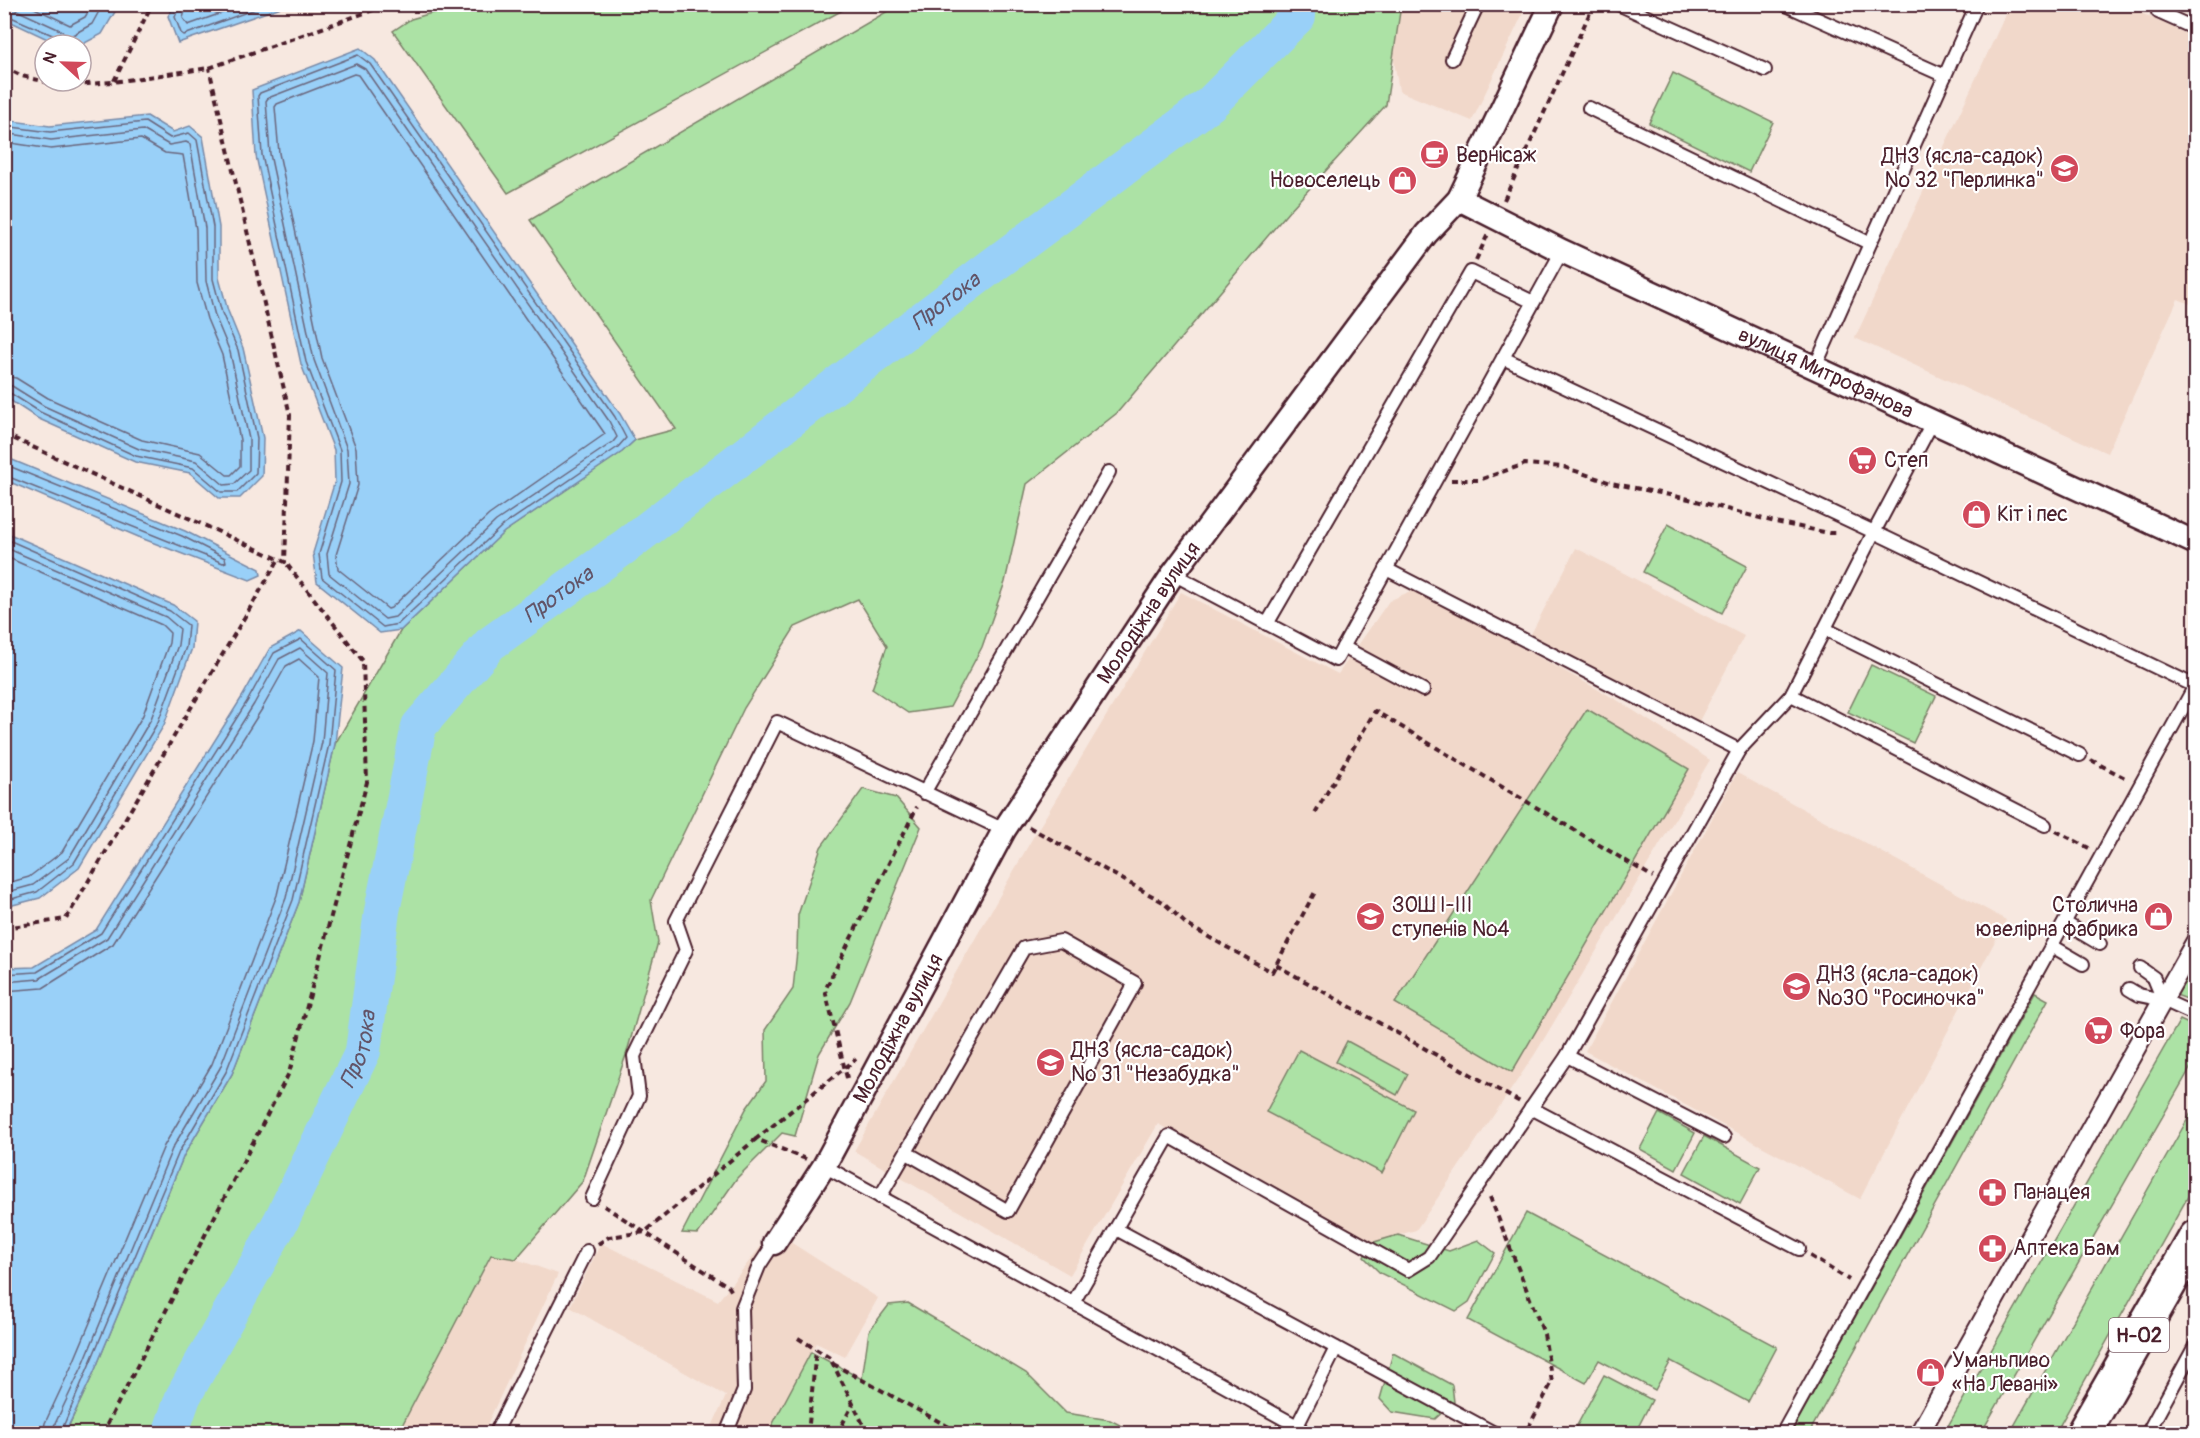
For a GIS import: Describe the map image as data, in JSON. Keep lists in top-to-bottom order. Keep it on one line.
{"streets":{"main road":["Н-02"],"street":["вулиця Митрофанова","Молодіжна вулиця"]},"crossings":[["вулиця Митрофанова","Молодіжна вулиця"]],"water":["Протока"],"places":{"cafe":["Вернісаж"],"school or university":["ДНЗ (ясла-садок) № 32 \"Перлинка\"","ЗОШ І-ІІІ ступенів №4","ДНЗ (ясла-садок) №30 \"Росиночка\"","ДНЗ (ясла-садок) № 31 \"Незабудка\""],"shop":["Новоселець","Кіт і пес","Столична ювелірна фабрика","Уманьпиво «На Левані»"],"supermarket":["Степ","Фора"],"pharmacy":["Панацея","Аптека Бам"]},"north":"left"}
